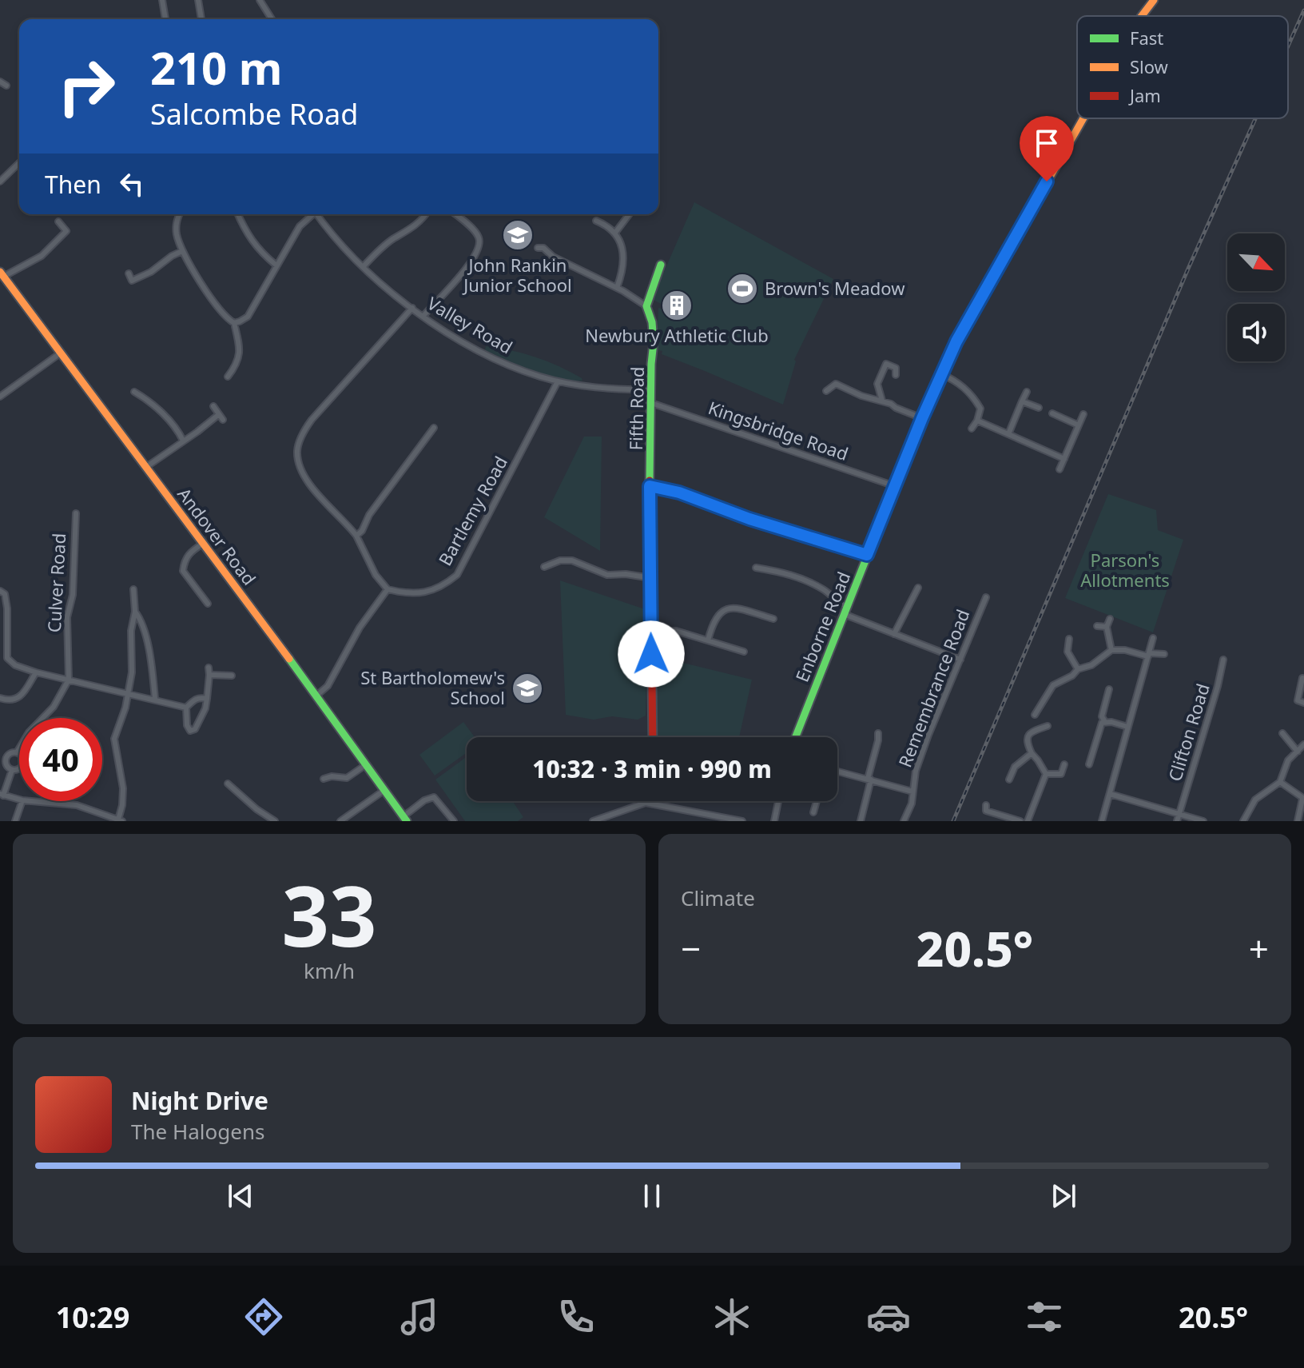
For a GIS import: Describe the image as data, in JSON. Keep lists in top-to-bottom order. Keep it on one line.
{"streets":{"street":["Valley Road","Fifth Road","Kingsbridge Road","Bartlemy Road","Andover Road","Culver Road","Enborne Road","Remembrance Road","Clifton Road"]},"crossings":[["Valley Road","Fifth Road"],["Valley Road","Bartlemy Road"],["Fifth Road","Kingsbridge Road"],["Kingsbridge Road","Enborne Road"]],"parks":["Parson's Allotments"],"places":{"school or university":["John Rankin Junior School","St Bartholomew's School"],"sports":["Brown's Meadow"],"building":["Newbury Athletic Club"]},"legend":["Fast","Slow","Jam"],"north":"bottom right","page":{"turn":["210 m","Salcombe Road"],"then":"Then","limit":"40","trip":"10:32 · 3 min · 990 m","tile":[["33","km/h"],"Climate"],"heat":["−","20.5°","+"],"song":["Night Drive","The Halogens"],"tabs":["10:29","20.5°"]}}
